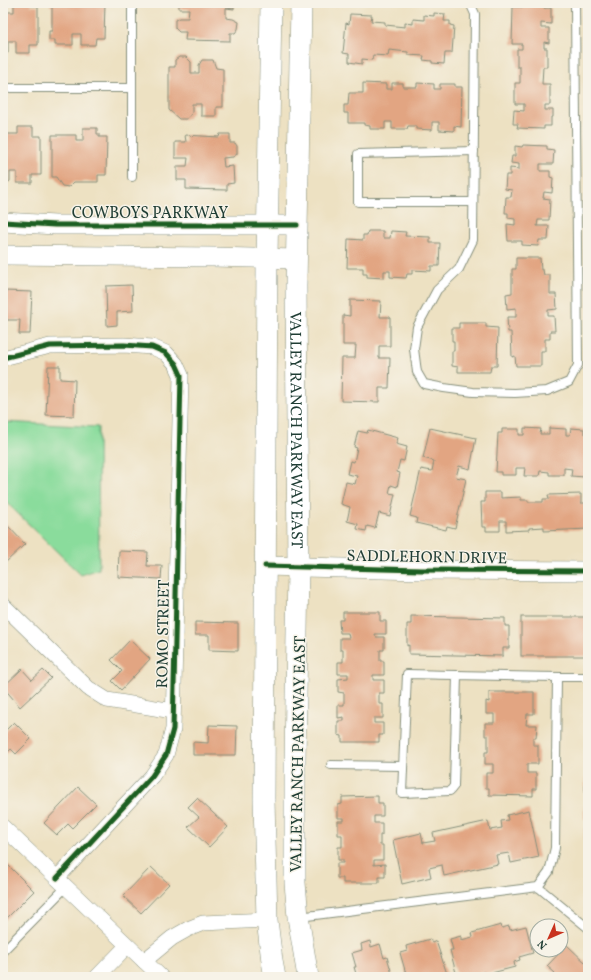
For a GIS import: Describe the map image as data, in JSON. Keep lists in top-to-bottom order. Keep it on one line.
{"streets":{"main road":["VALLEY RANCH PARKWAY EAST"],"street":["COWBOYS PARKWAY","SADDLEHORN DRIVE","ROMO STREET"]},"crossings":[["COWBOYS PARKWAY","VALLEY RANCH PARKWAY EAST"],["VALLEY RANCH PARKWAY EAST","SADDLEHORN DRIVE"]],"north":"bottom left"}
